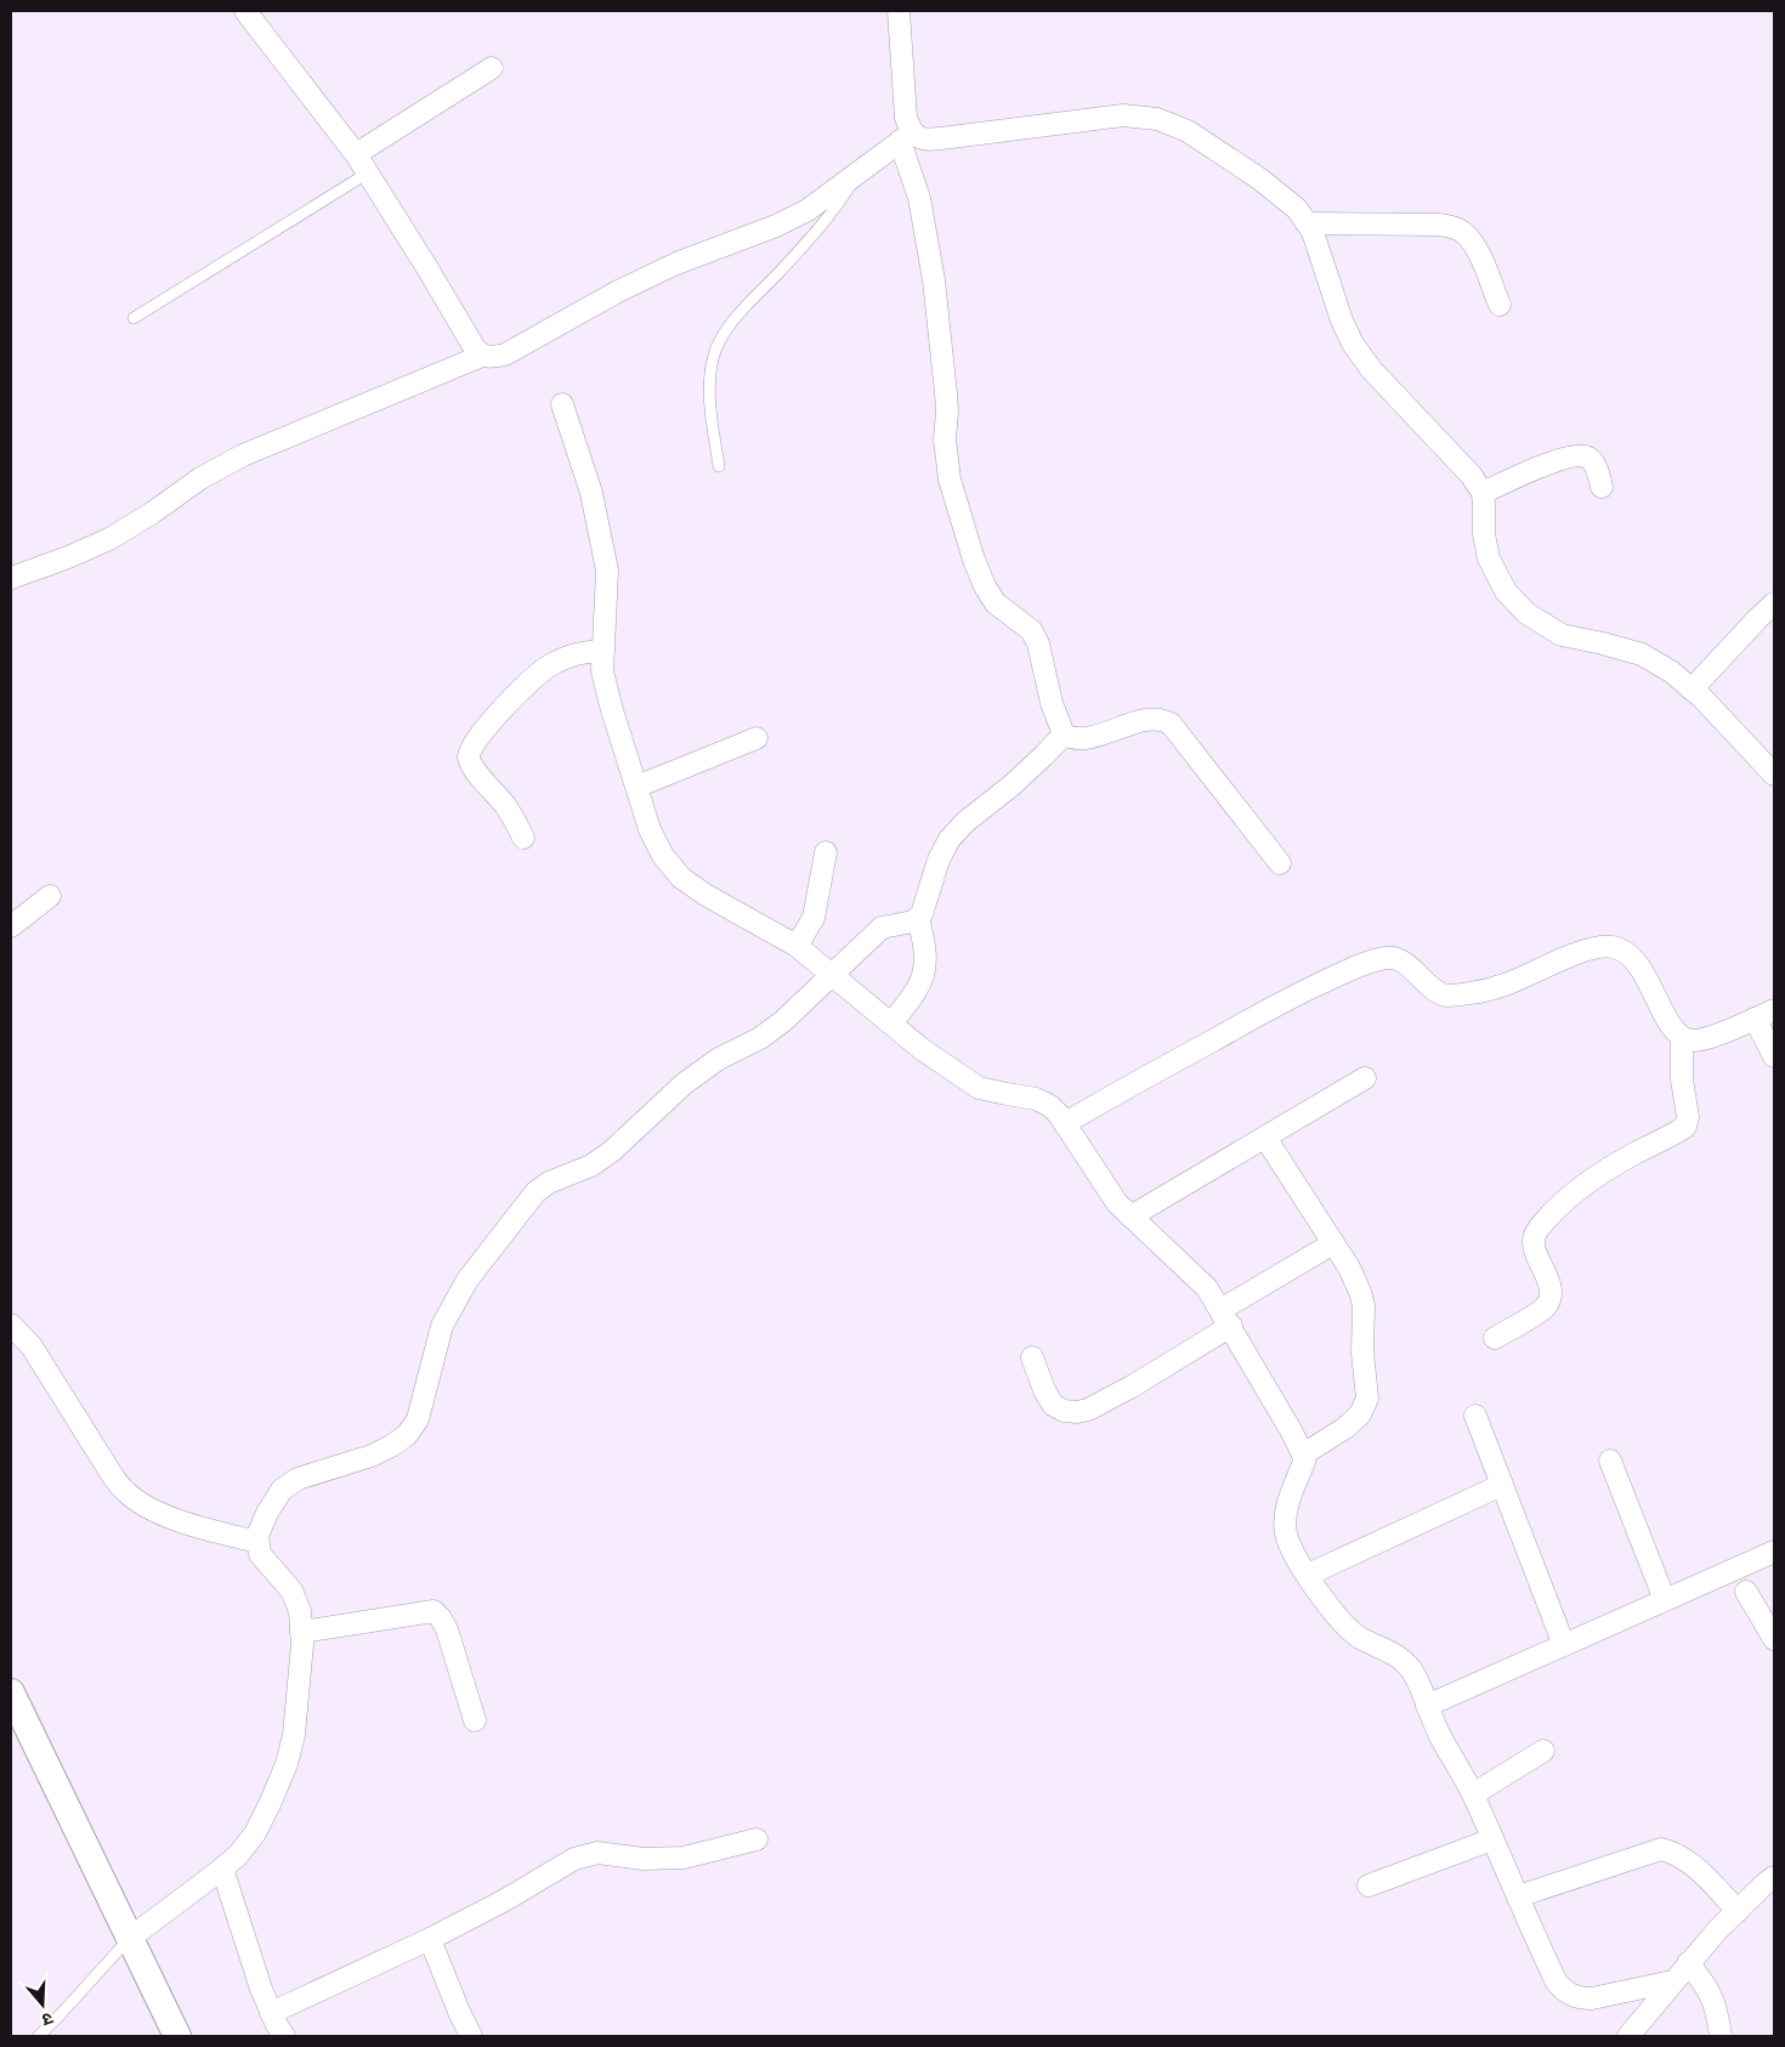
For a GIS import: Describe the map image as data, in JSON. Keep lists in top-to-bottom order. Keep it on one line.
{"north":"bottom"}
